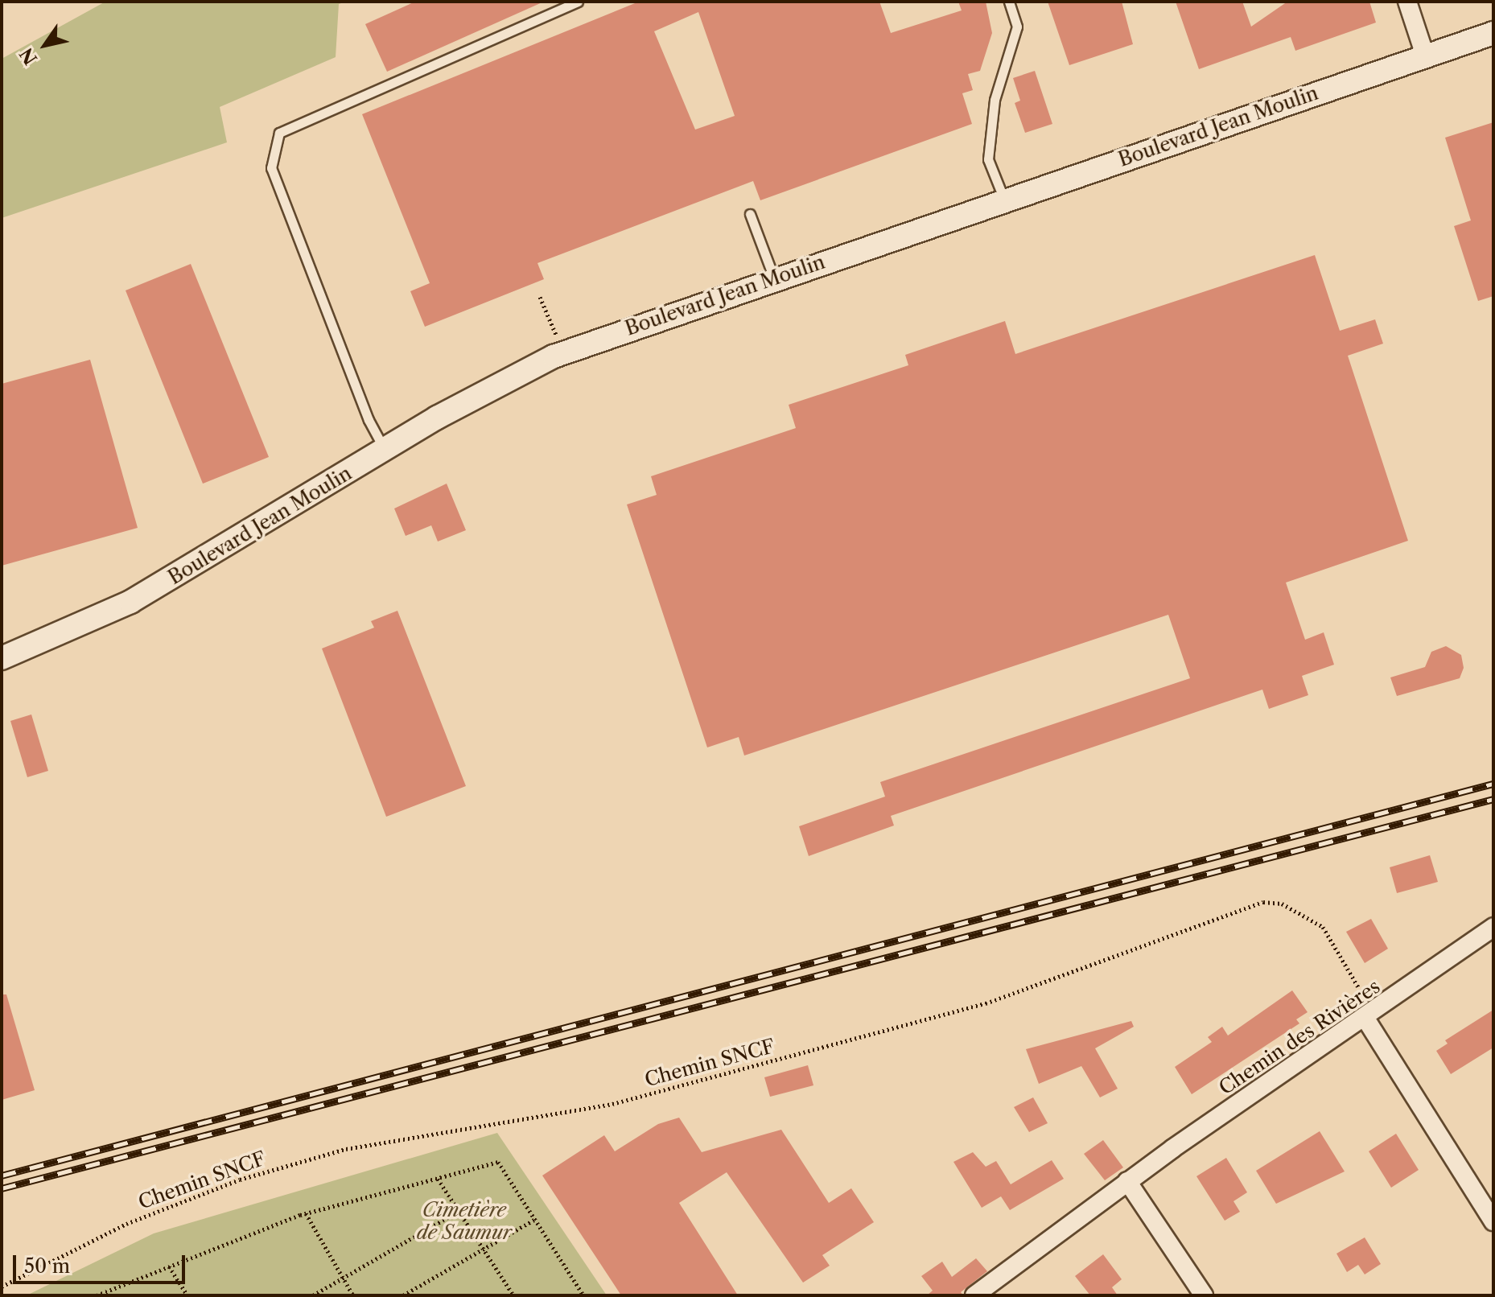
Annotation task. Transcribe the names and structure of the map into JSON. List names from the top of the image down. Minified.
{"streets":{"street":["Boulevard Jean Moulin","Chemin des Rivières"],"path":["Chemin SNCF"]},"crossings":[["Chemin des Rivières","Chemin SNCF"]],"parks":["Cimetière de Saumur"],"scale_bar":"50 m","north":"bottom left"}
